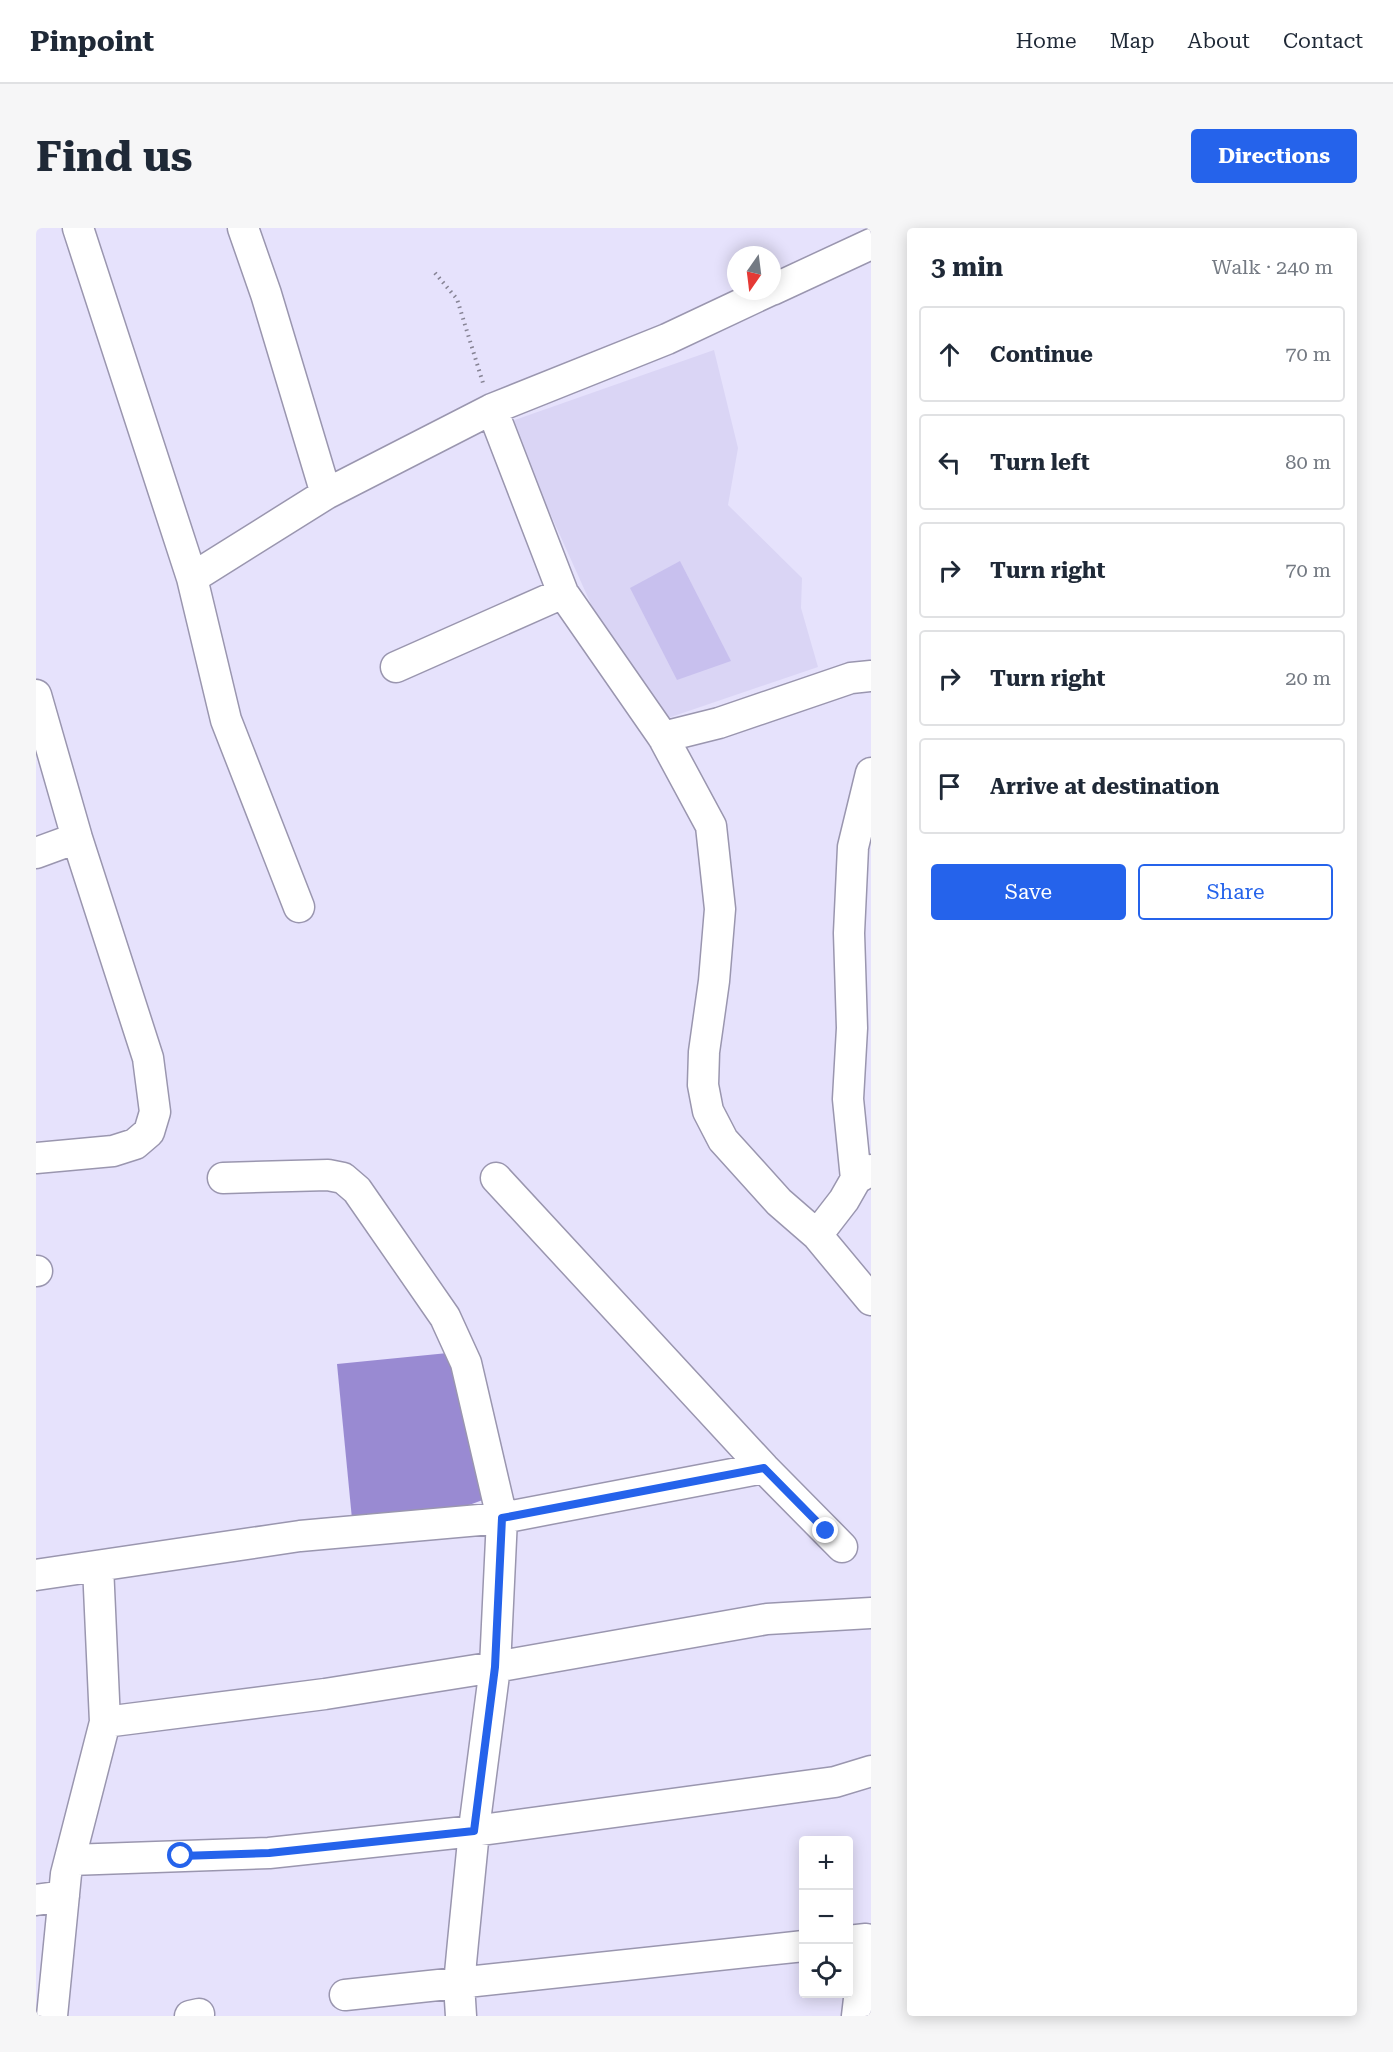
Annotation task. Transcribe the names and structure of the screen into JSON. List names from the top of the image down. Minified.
{"north":"bottom","page":{"header":"Pinpoint","nav":["Home","Map","About","Contact"],"buttons":["Directions",["Save","Share"]],"title":"Find us","heading":["3 min","Walk · 240 m"],"list":[["Continue","70 m"],["Turn left","80 m"],["Turn right","70 m"],["Turn right","20 m"],"Arrive at destination"],"map_buttons":["+","−"]}}
